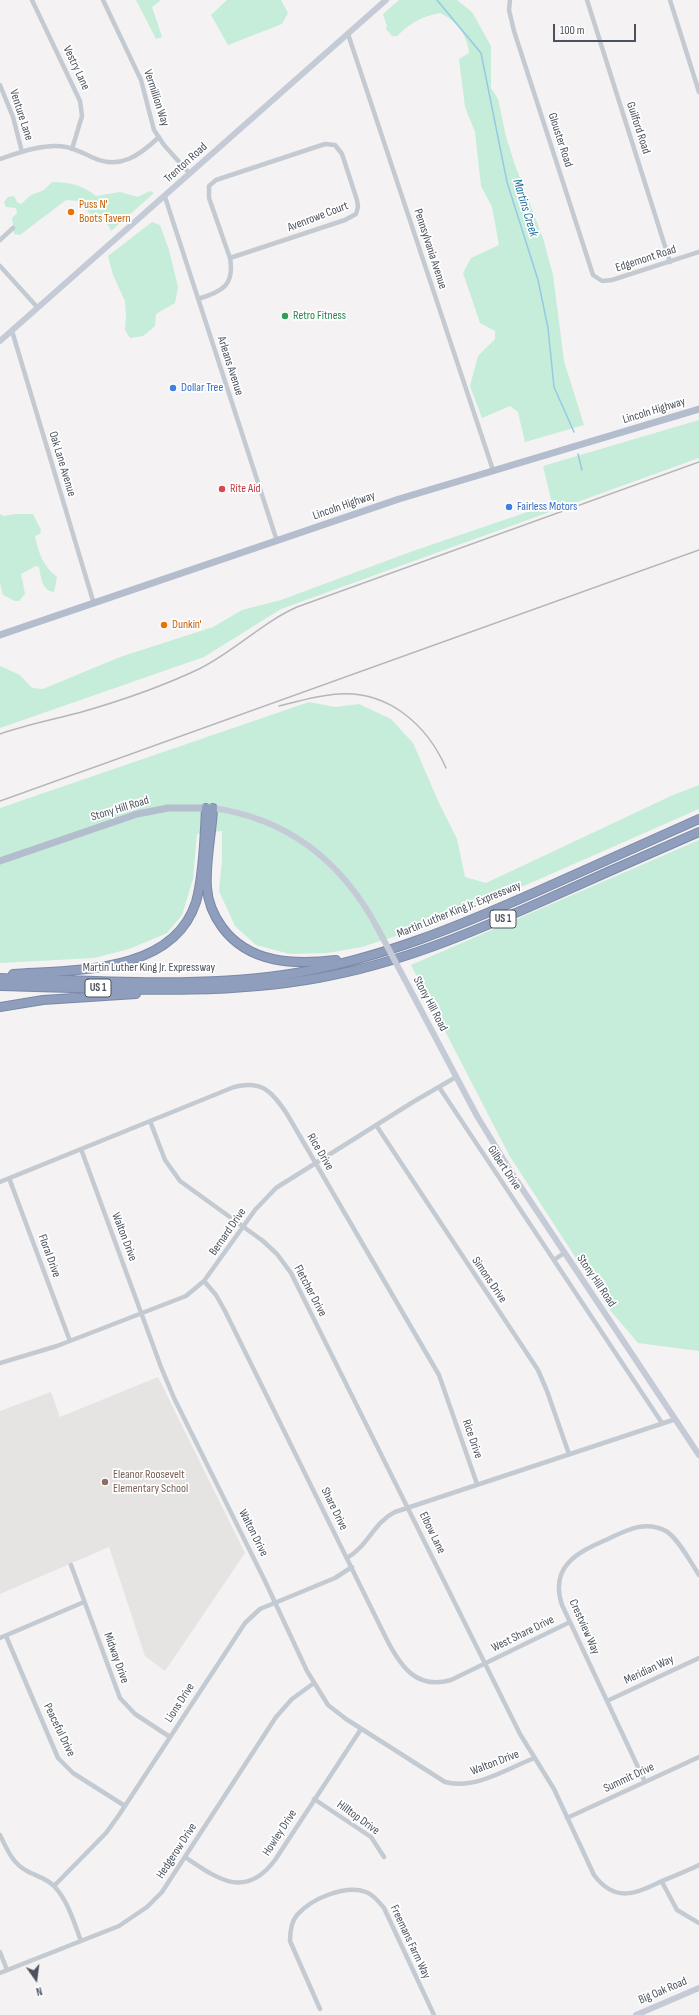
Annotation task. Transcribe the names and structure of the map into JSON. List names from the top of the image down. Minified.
{"streets":{"highway":["Martin Luther King Jr. Expressway","US 1"],"main road":["Lincoln Highway","Stony Hill Road"],"street":["Vestry Lane","Vermillion Way","Venture Lane","Guilford Road","Glouster Road","Trenton Road","Avenrowe Court","Pennsylvania Avenue","Edgemont Road","Arleans Avenue","Oak Lane Avenue","Rice Drive","Gilbert Drive","Bernard Drive","Walton Drive","Floral Drive","Simons Drive","Fletcher Drive","Share Drive","Elbow Lane","Crestview Way","West Share Drive","Midway Drive","Meridian Way","Lions Drive","Peaceful Drive","Summit Drive","Hilltop Drive","Howley Drive","Hedgerow Drive","Freemans Farm Way","Big Oak Road"]},"crossings":[["Vermillion Way","Trenton Road"],["Guilford Road","Edgemont Road"],["Glouster Road","Edgemont Road"],["Trenton Road","Pennsylvania Avenue"],["Trenton Road","Arleans Avenue"],["Trenton Road","Oak Lane Avenue"],["Pennsylvania Avenue","Lincoln Highway"],["Arleans Avenue","Lincoln Highway"],["Lincoln Highway","Oak Lane Avenue"],["Stony Hill Road","Bernard Drive"],["Stony Hill Road","Elbow Lane"],["Rice Drive","Bernard Drive"],["Rice Drive","Walton Drive"],["Rice Drive","Floral Drive"],["Rice Drive","Fletcher Drive"],["Rice Drive","Elbow Lane"],["Gilbert Drive","Bernard Drive"],["Gilbert Drive","Elbow Lane"],["Bernard Drive","Walton Drive"],["Bernard Drive","Floral Drive"],["Bernard Drive","Simons Drive"],["Bernard Drive","Fletcher Drive"],["Bernard Drive","Share Drive"],["Walton Drive","Elbow Lane"],["Walton Drive","Lions Drive"],["Walton Drive","Howley Drive"],["Walton Drive","Hedgerow Drive"],["Simons Drive","Elbow Lane"],["Fletcher Drive","Elbow Lane"],["Share Drive","Elbow Lane"],["Share Drive","West Share Drive"],["Share Drive","Lions Drive"],["Elbow Lane","West Share Drive"],["Elbow Lane","Summit Drive"],["Crestview Way","West Share Drive"],["Crestview Way","Meridian Way"],["Crestview Way","Summit Drive"],["Midway Drive","Lions Drive"],["Lions Drive","Peaceful Drive"],["Hilltop Drive","Howley Drive"],["Howley Drive","Hedgerow Drive"]],"water":["Martins Creek"],"places":["Puss N' Boots Tavern","Retro Fitness","Dollar Tree","Rite Aid","Fairless Motors","Dunkin'","Eleanor Roosevelt Elementary School"],"scale_bar":"100 m","north":"bottom"}
